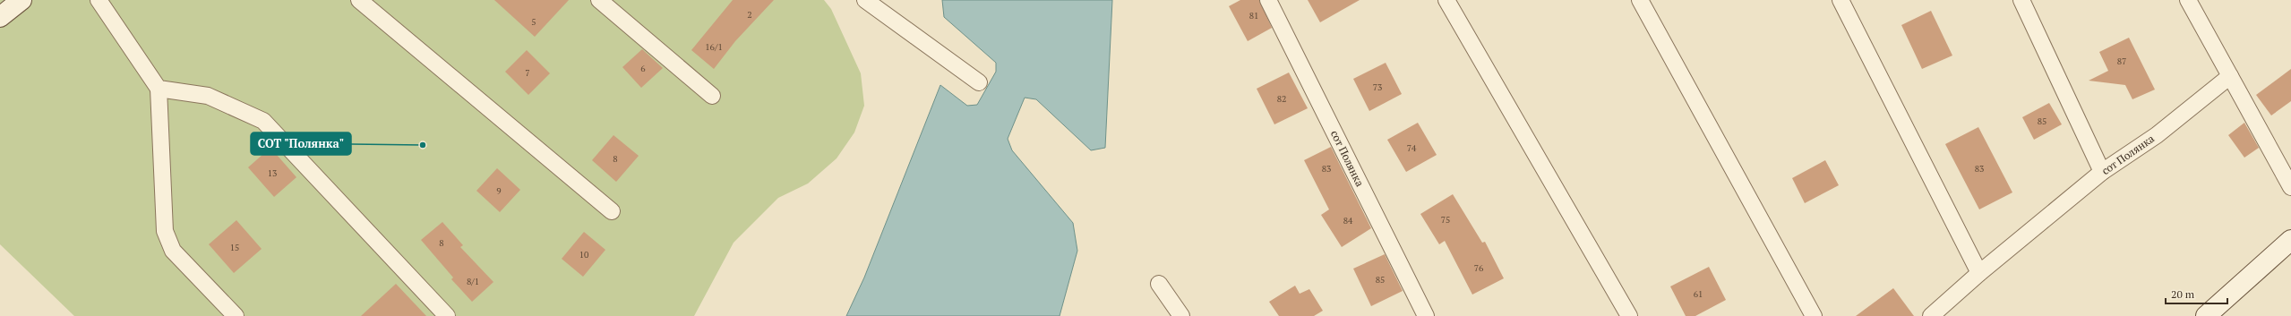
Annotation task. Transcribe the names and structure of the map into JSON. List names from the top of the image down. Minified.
{"streets":{"street":["сот Полянка"]},"places":["СОТ \"Полянка\""],"house_numbers":["2","81","5","16/1","87","6","7","73","82","85","74","8","83","83","13","9","75","84","8","15","10","76","85","8/1","61"],"scale_bar":"20 m"}
